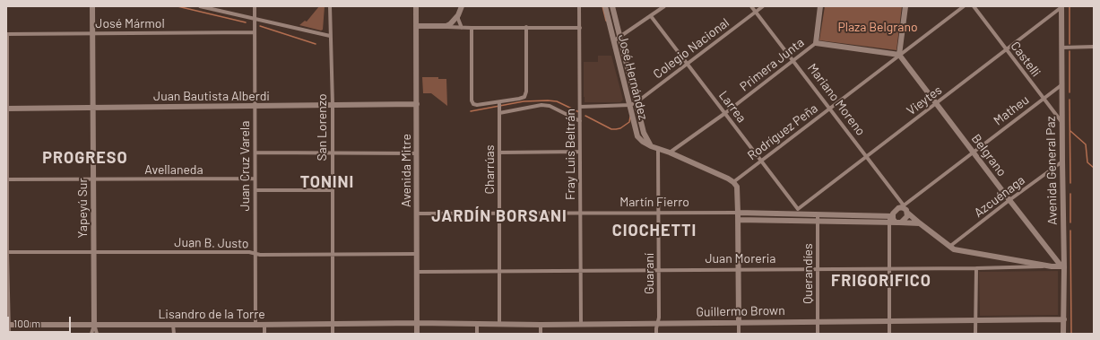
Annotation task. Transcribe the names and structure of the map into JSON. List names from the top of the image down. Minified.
{"streets":{"street":["José Mármol","Colegio Nacional","Castelli","Primera Junta","José Hernández","Juan Bautista Alberdi","Mariano Moreno","Vieytes","Larrea","Matheu","San Lorenzo","Rodríguez Peña","Fray Luis Beltrán","Belgrano","Juan Cruz Varela","Avellaneda","Charrúas","Avenida Mitre","Avenida General Paz","Azcuénaga","Martín Fierro","Yapeyú Sur","Juan B. Justo","Juan Moreria","Guaraní","Querandíes","Guillermo Brown","Lisandro de la Torre"]},"crossings":[["José Mármol","Juan Cruz Varela"],["José Mármol","Yapeyú Sur"],["Colegio Nacional","José Hernández"],["Colegio Nacional","Mariano Moreno"],["Colegio Nacional","Larrea"],["Castelli","Vieytes"],["Castelli","Matheu"],["Castelli","Avenida General Paz"],["Primera Junta","José Hernández"],["Primera Junta","Mariano Moreno"],["Primera Junta","Larrea"],["José Hernández","Rodríguez Peña"],["José Hernández","Guaraní"],["Juan Bautista Alberdi","San Lorenzo"],["Juan Bautista Alberdi","Juan Cruz Varela"],["Juan Bautista Alberdi","Avenida Mitre"],["Juan Bautista Alberdi","Yapeyú Sur"],["Mariano Moreno","Vieytes"],["Mariano Moreno","Matheu"],["Mariano Moreno","Rodríguez Peña"],["Mariano Moreno","Azcuénaga"],["Mariano Moreno","Martín Fierro"],["Mariano Moreno","Juan Moreria"],["Vieytes","Larrea"],["Vieytes","Belgrano"],["Vieytes","Avenida General Paz"],["Vieytes","Martín Fierro"],["Larrea","Rodríguez Peña"],["Larrea","Martín Fierro"],["Matheu","Belgrano"],["Matheu","Avenida General Paz"],["Matheu","Martín Fierro"],["San Lorenzo","Juan B. Justo"],["San Lorenzo","Lisandro de la Torre"],["Rodríguez Peña","Belgrano"],["Fray Luis Beltrán","Martín Fierro"],["Fray Luis Beltrán","Juan Moreria"],["Fray Luis Beltrán","Guillermo Brown"],["Belgrano","Avenida General Paz"],["Belgrano","Azcuénaga"],["Belgrano","Juan Moreria"],["Juan Cruz Varela","Avellaneda"],["Juan Cruz Varela","Juan B. Justo"],["Juan Cruz Varela","Lisandro de la Torre"],["Avellaneda","Yapeyú Sur"],["Charrúas","Martín Fierro"],["Charrúas","Juan Moreria"],["Charrúas","Guillermo Brown"],["Avenida Mitre","Martín Fierro"],["Avenida Mitre","Juan B. Justo"],["Avenida Mitre","Juan Moreria"],["Avenida Mitre","Guillermo Brown"],["Avenida Mitre","Lisandro de la Torre"],["Avenida General Paz","Azcuénaga"],["Avenida General Paz","Juan Moreria"],["Avenida General Paz","Guillermo Brown"],["Martín Fierro","Guaraní"],["Martín Fierro","Querandíes"],["Yapeyú Sur","Juan B. Justo"],["Yapeyú Sur","Lisandro de la Torre"],["Juan Moreria","Guaraní"],["Juan Moreria","Querandíes"],["Guaraní","Guillermo Brown"],["Querandíes","Guillermo Brown"],["Guillermo Brown","Lisandro de la Torre"]],"districts":["PROGRESO","TONINI","JARDÍN BORSANI","CIOCHETTI","FRIGORIFICO"],"parks":["Plaza Belgrano"],"scale_bar":"100 m"}
